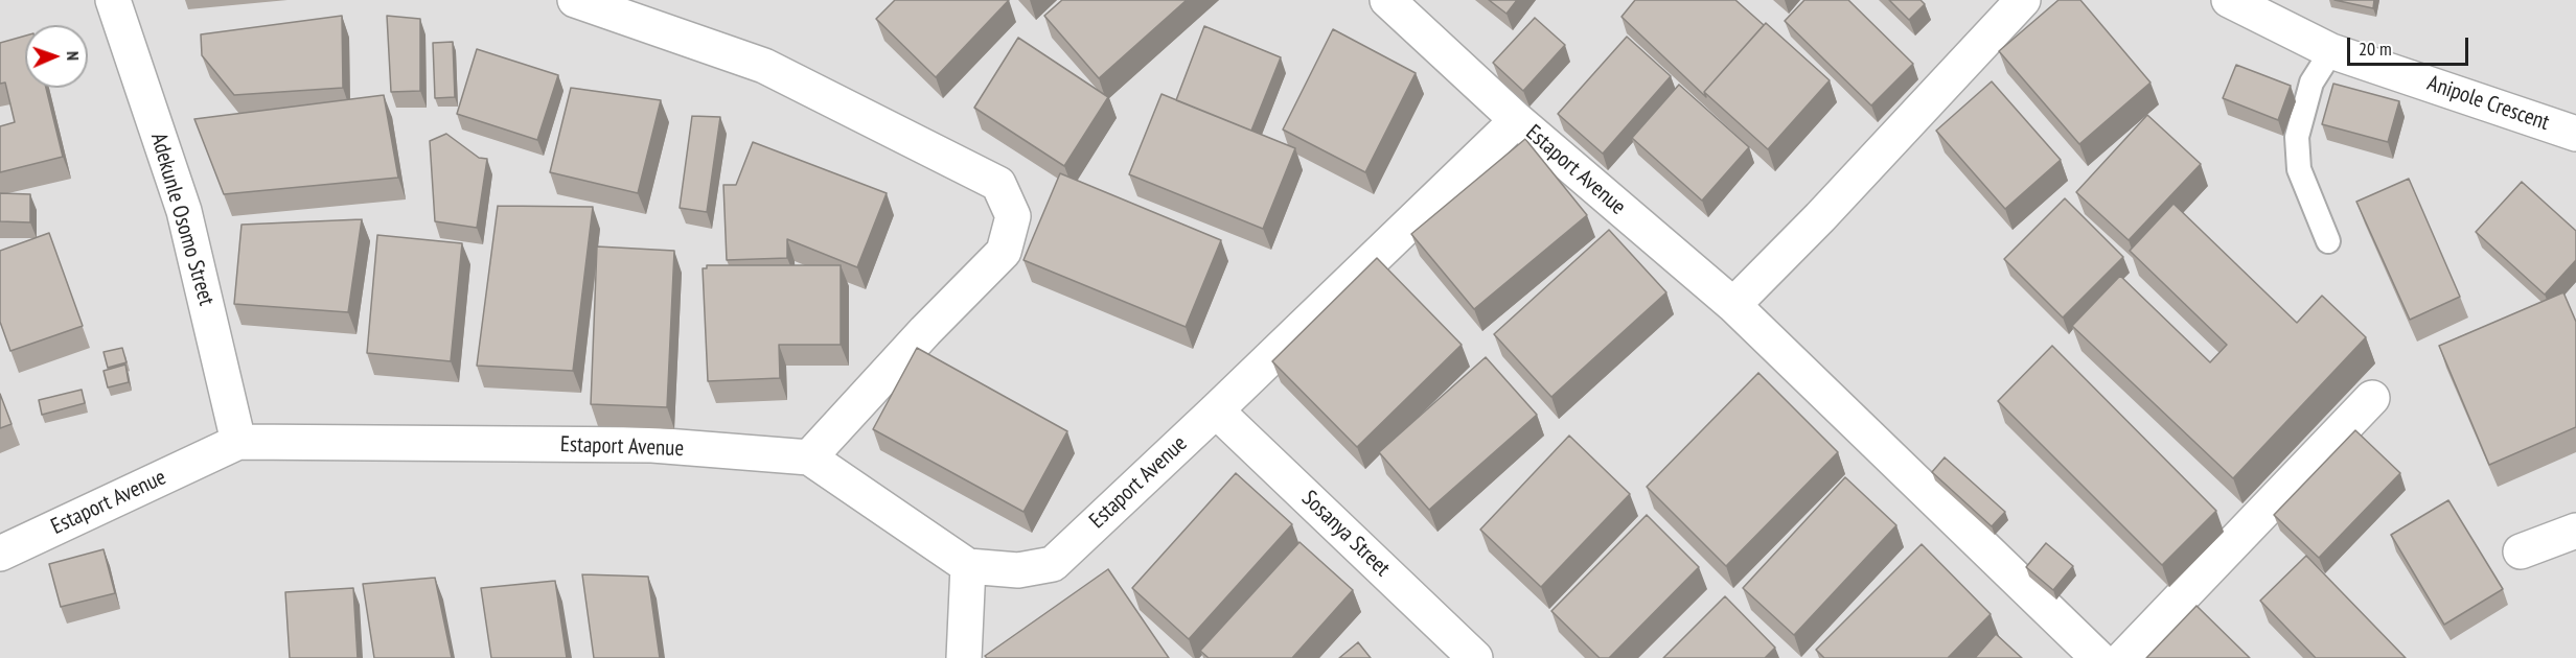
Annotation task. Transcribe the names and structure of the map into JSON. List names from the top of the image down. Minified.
{"streets":{"street":["Anipole Crescent","Estaport Avenue","Adekunle Osomo Street","Sosanya Street"]},"crossings":[["Estaport Avenue","Adekunle Osomo Street"],["Estaport Avenue","Sosanya Street"]],"scale_bar":"20 m","north":"right"}
